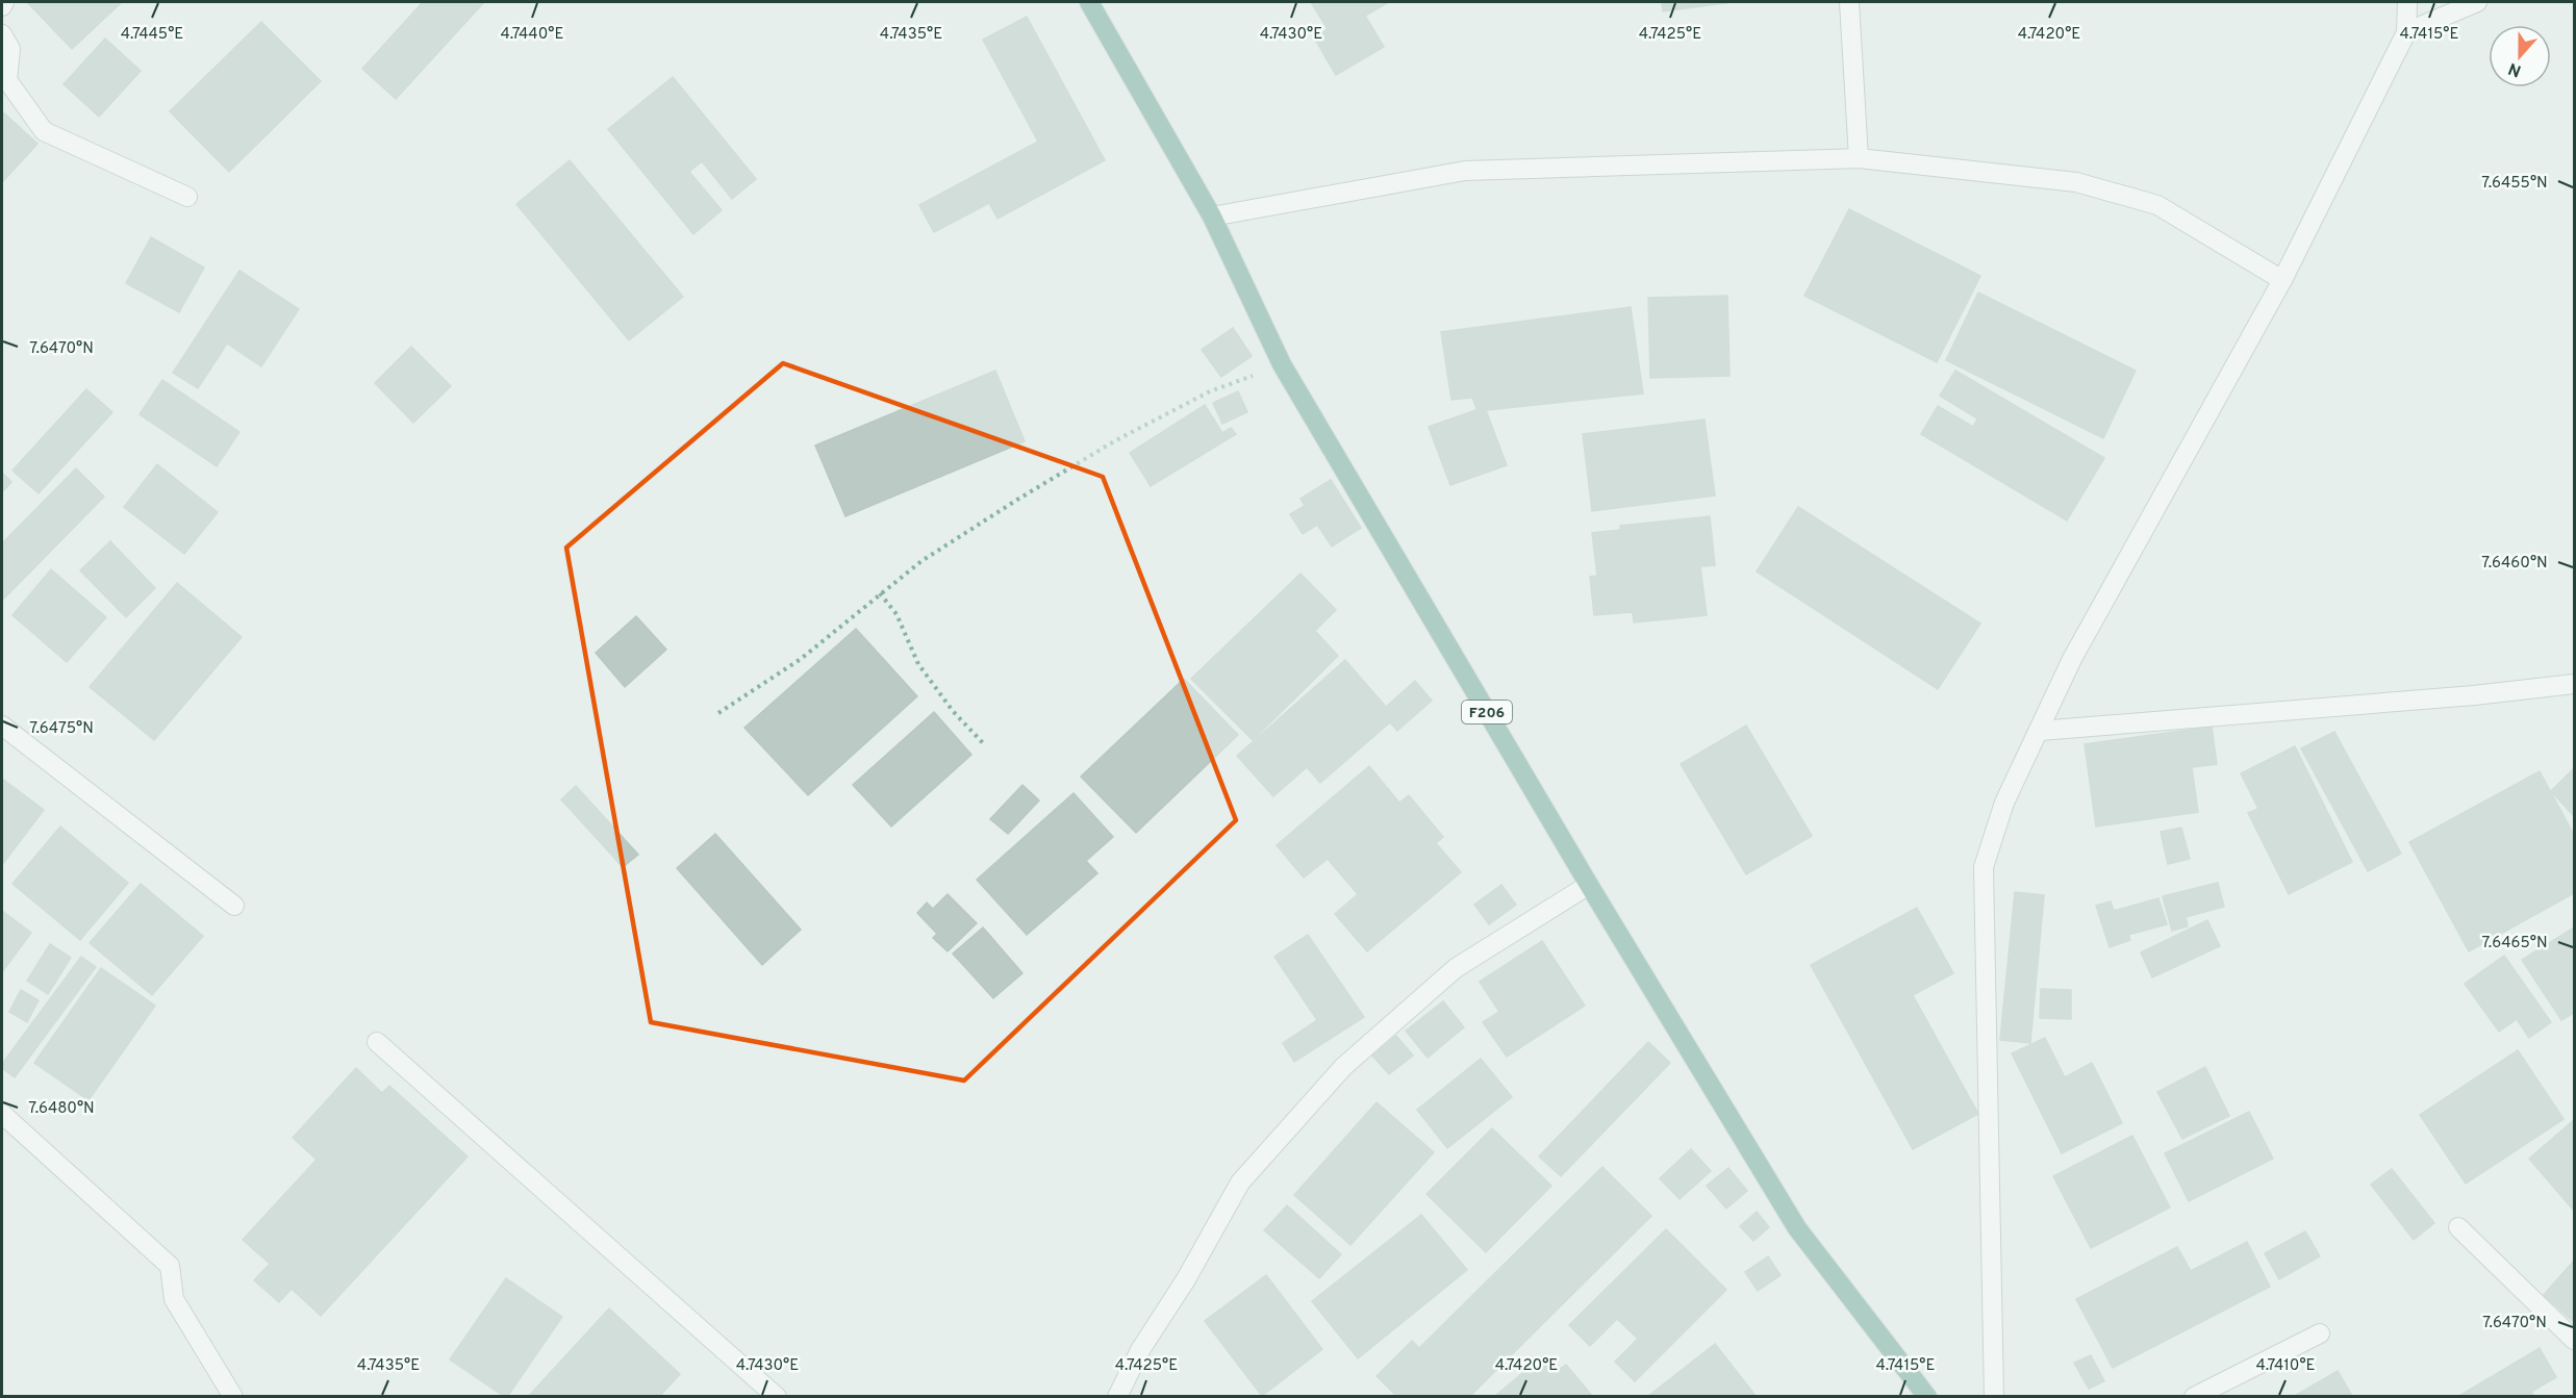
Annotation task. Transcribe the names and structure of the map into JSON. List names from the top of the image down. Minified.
{"streets":{"main road":["F206"]},"north":"bottom","coordinates":["4.7445°E","4.7430°E","4.7425°E","4.7420°E","4.7415°E","4.7440°E","4.7435°E","7.6455°N","7.6470°N","7.6460°N","7.6475°N","7.6465°N","7.6480°N","4.7410°E"]}
